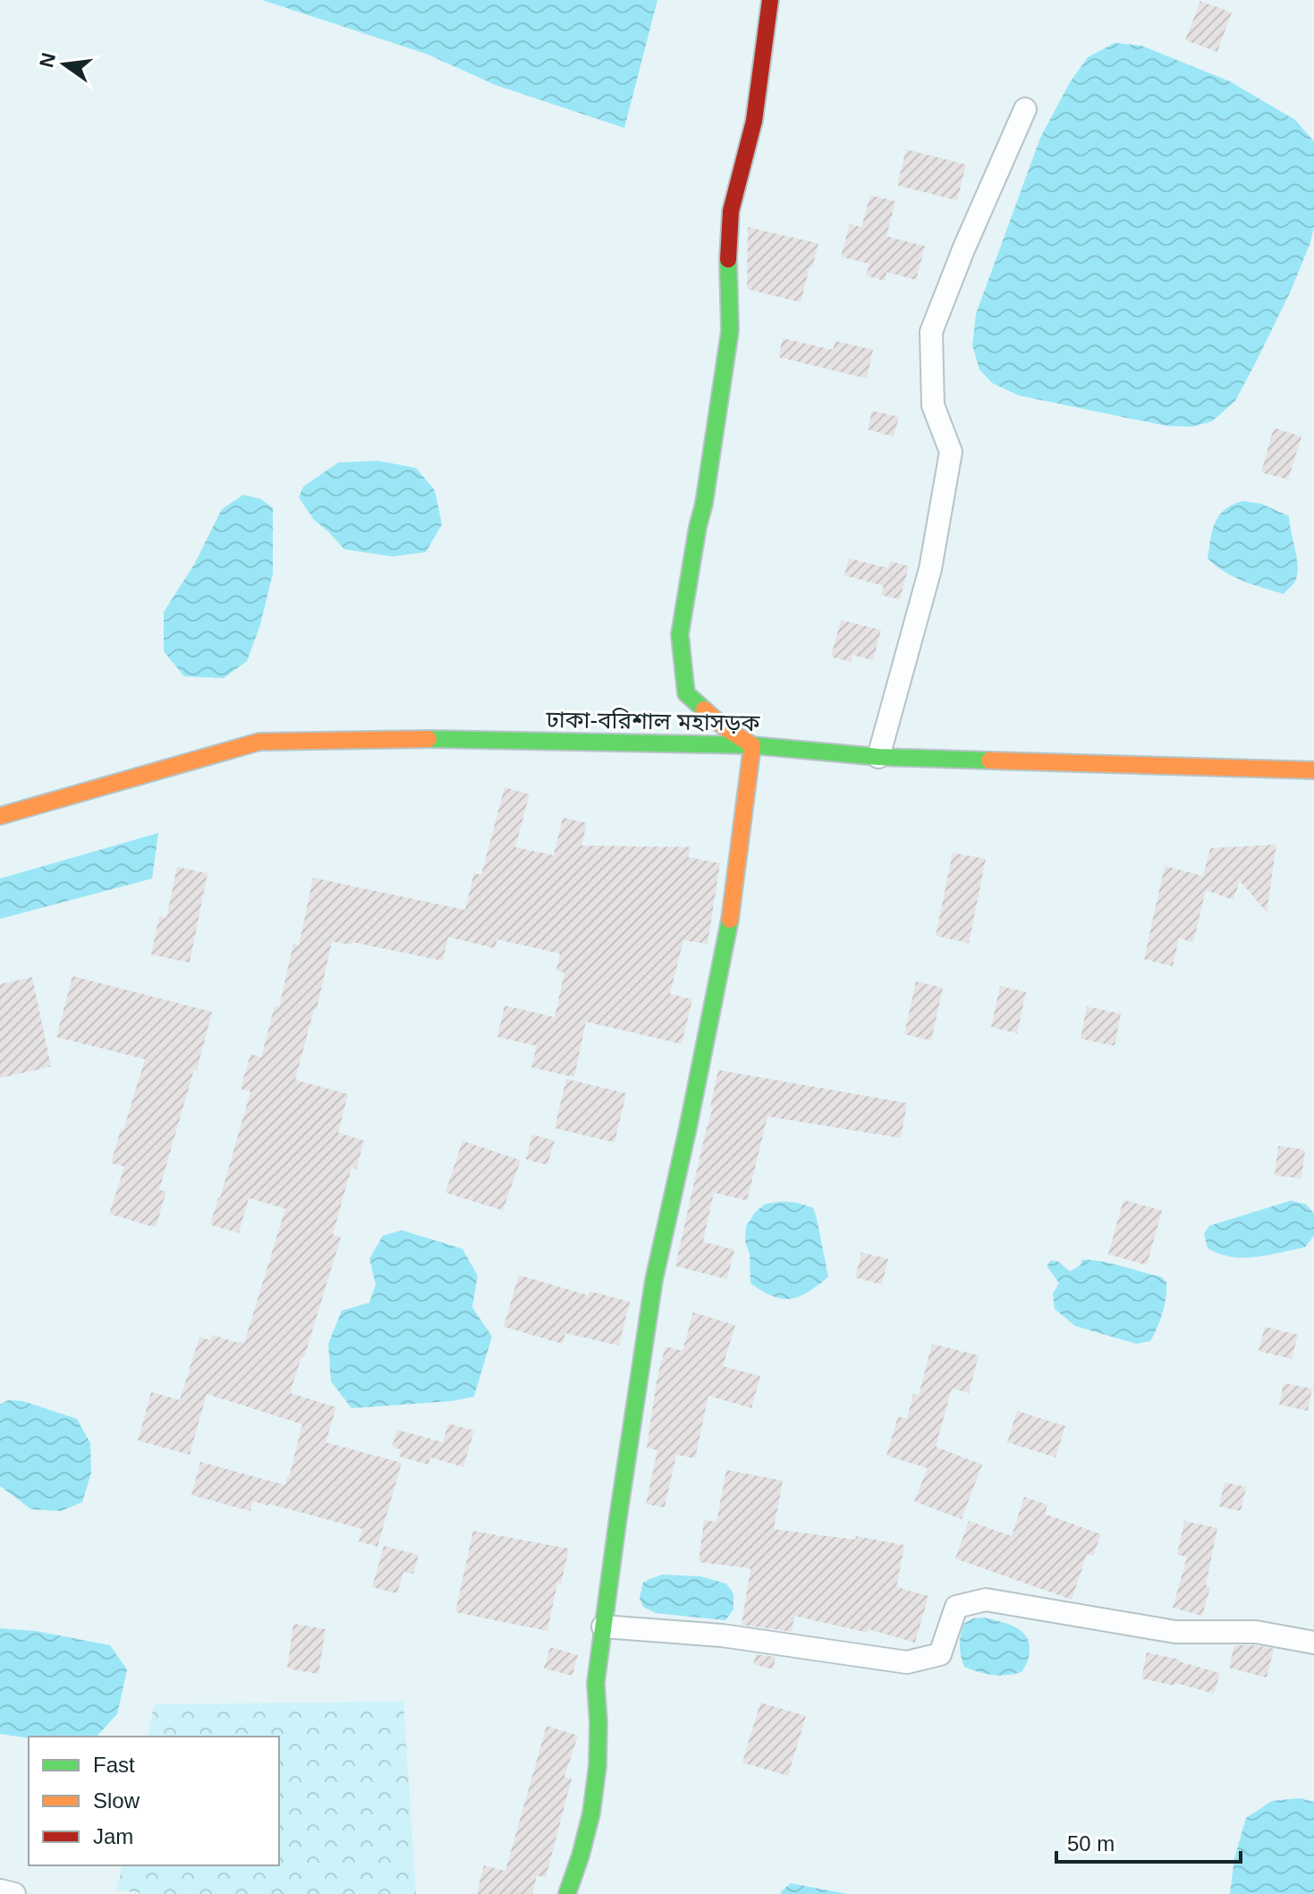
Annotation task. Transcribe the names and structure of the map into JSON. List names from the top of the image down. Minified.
{"streets":{"main road":["ঢাকা-বরিশাল মহাসড়ক"]},"legend":["Fast","Slow","Jam"],"scale_bar":"50 m","north":"left"}
